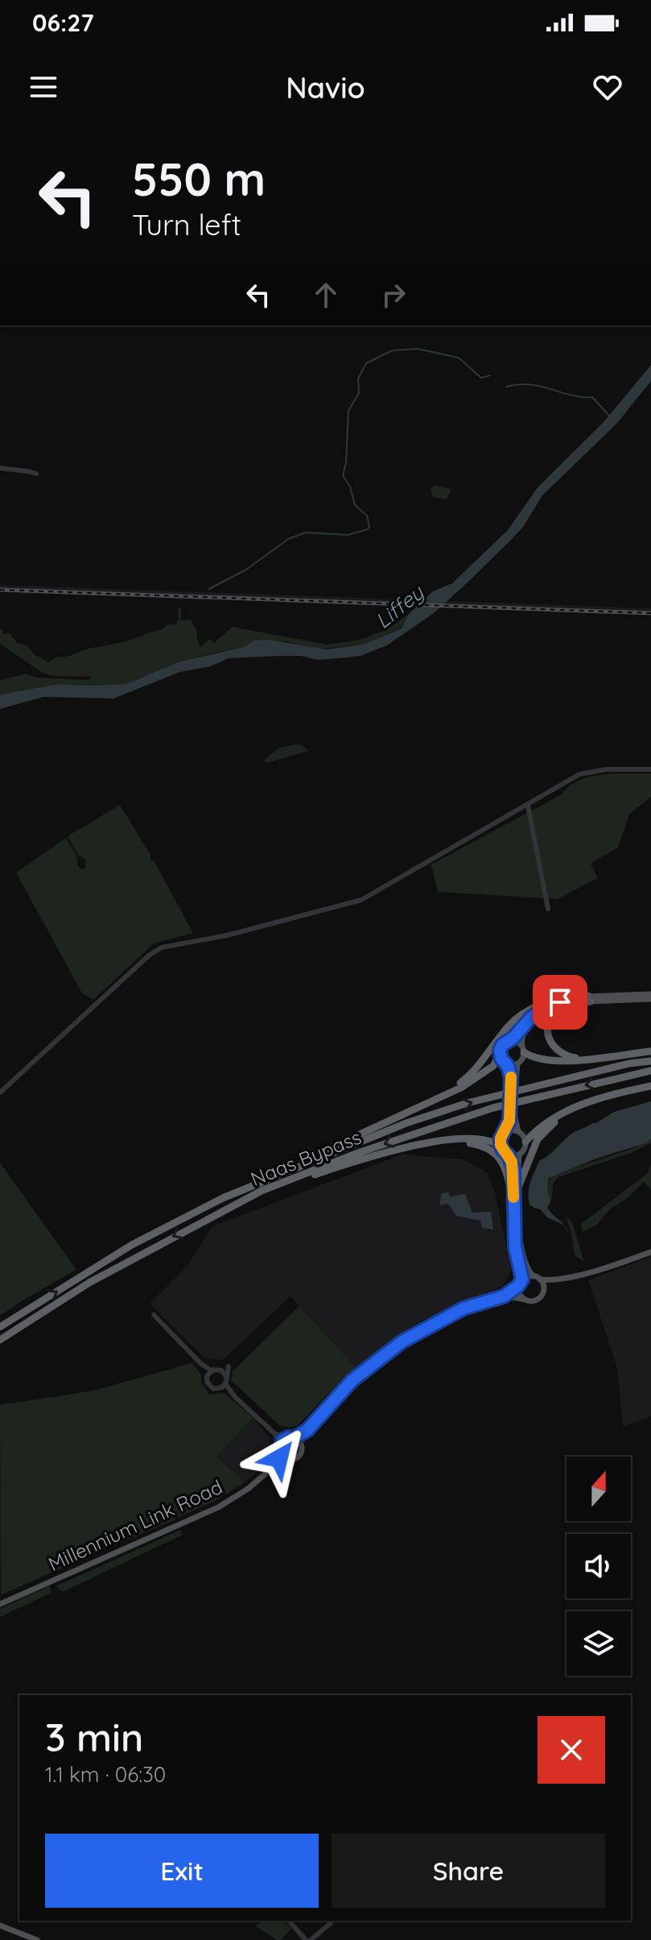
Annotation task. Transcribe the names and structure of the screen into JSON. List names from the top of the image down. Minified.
{"streets":{"highway":["Naas Bypass"],"main road":["Millennium Link Road"]},"water":["Liffey"],"north":"top","page":{"status":"06:27","header":"Navio","turn":["550 m","Turn left"],"heading":["3 min","1.1 km · 06:30"],"buttons":["Exit","Share"]}}
